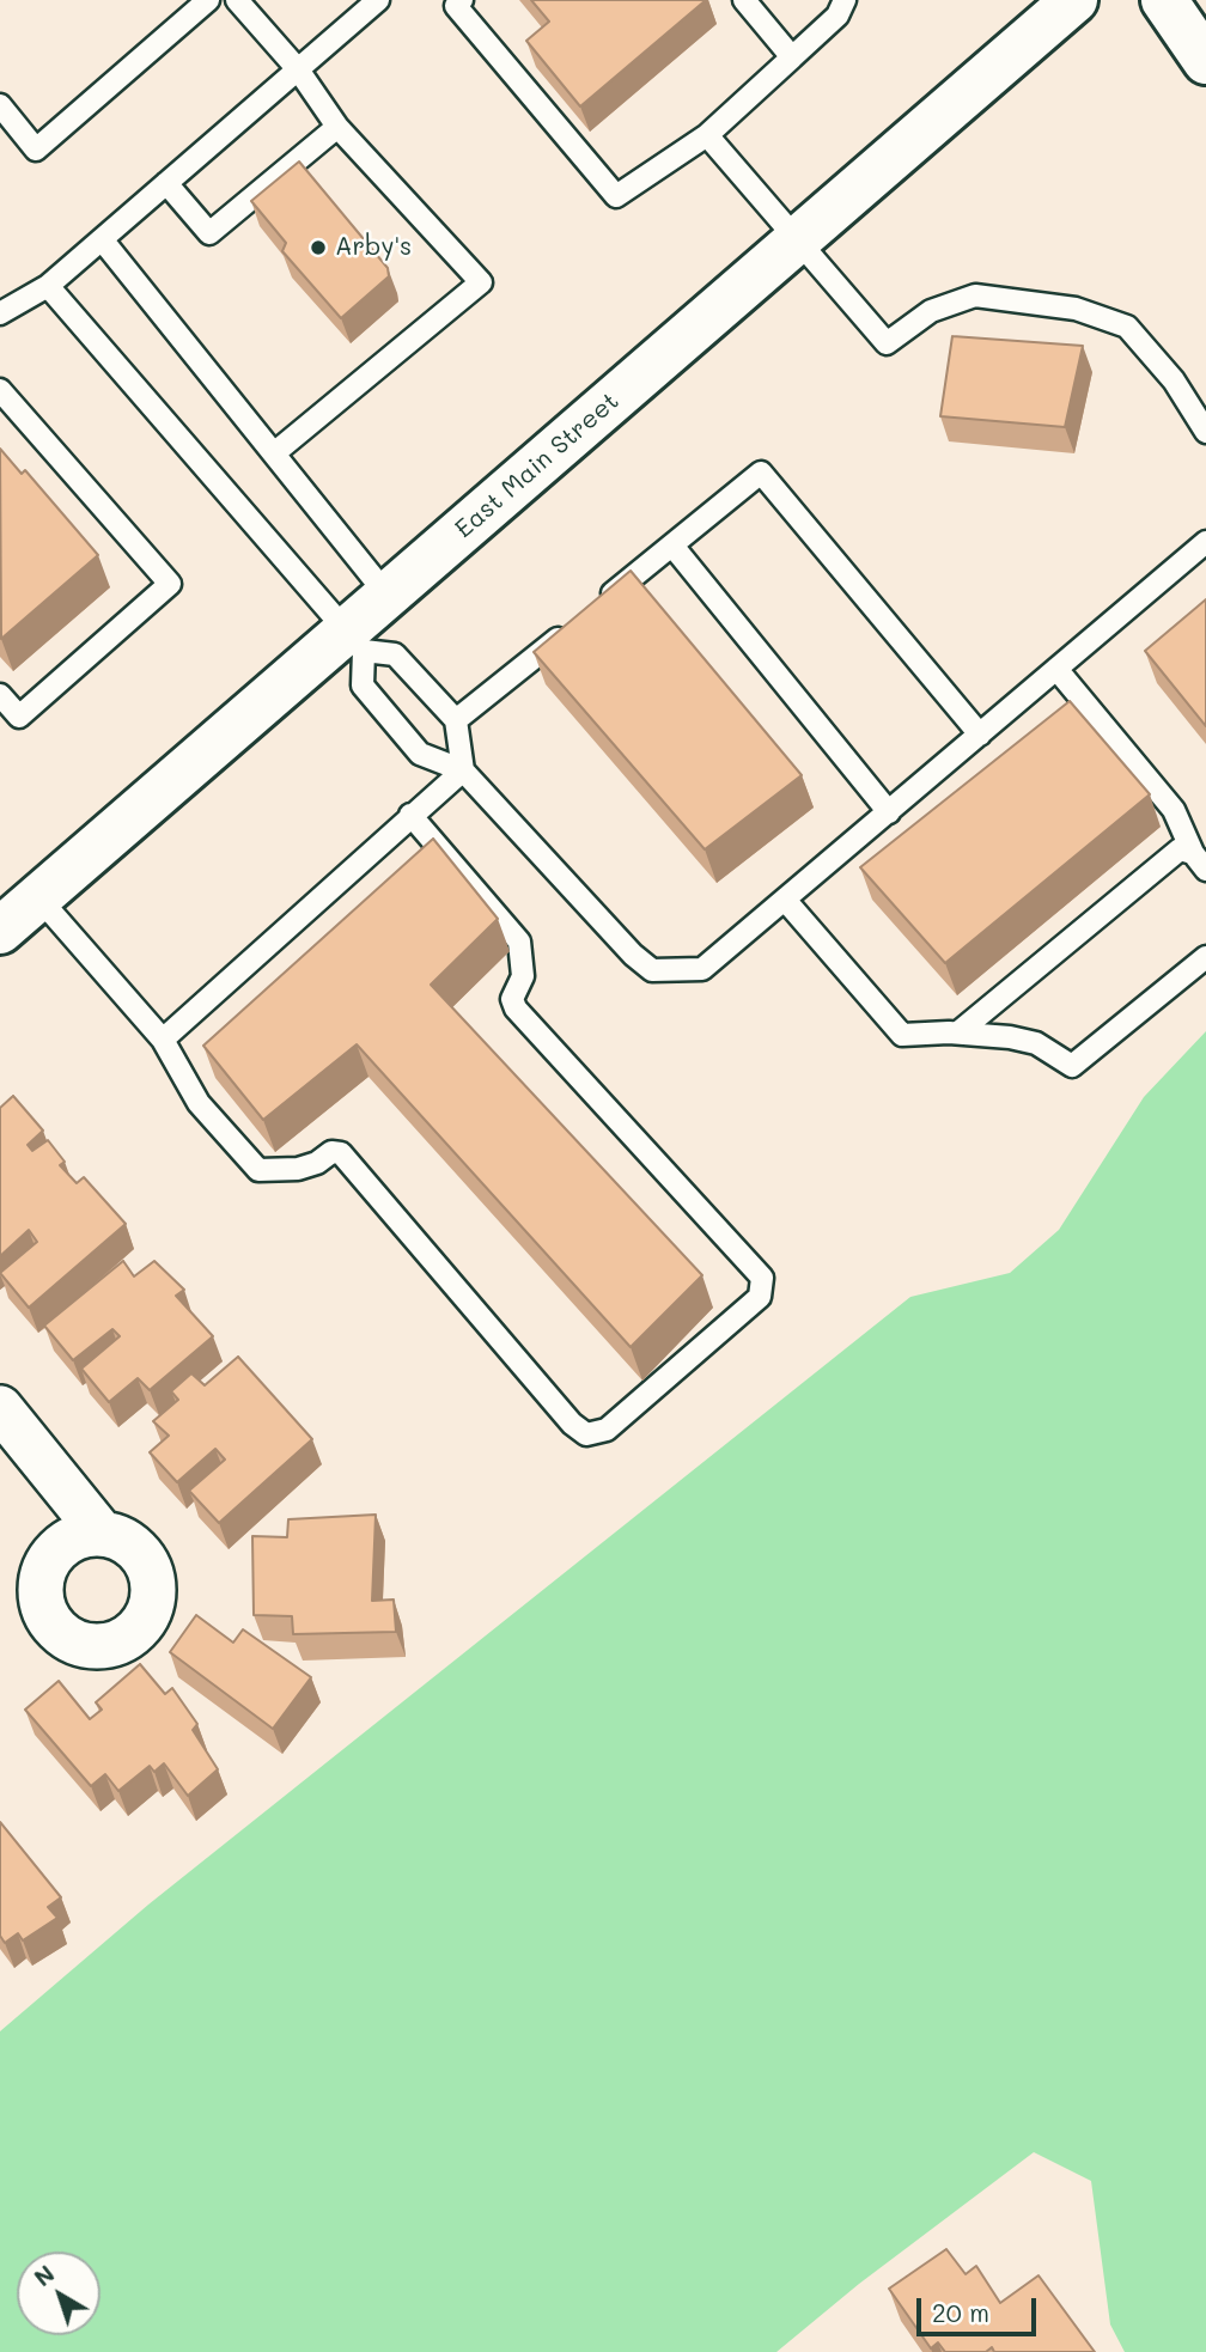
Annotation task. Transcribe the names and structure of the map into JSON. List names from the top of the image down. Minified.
{"streets":{"main road":["East Main Street"]},"places":["Arby's"],"scale_bar":"20 m","north":"top left"}
